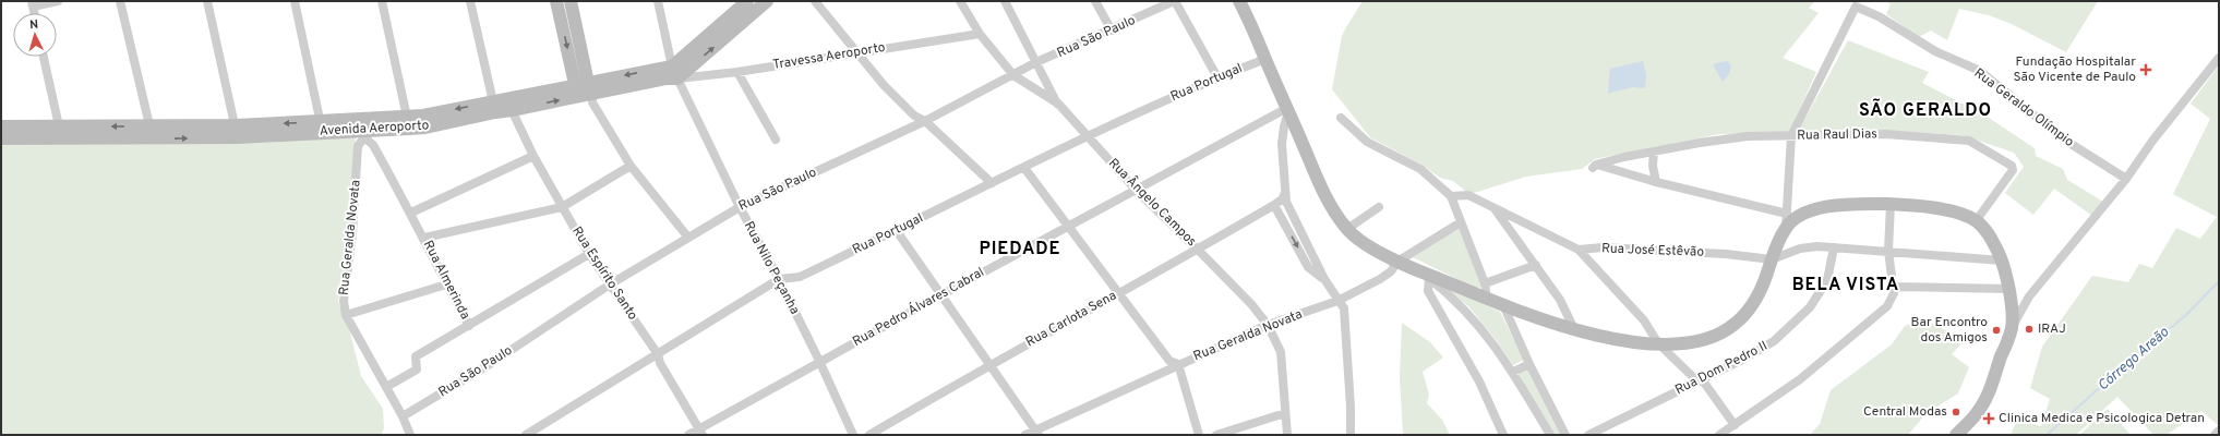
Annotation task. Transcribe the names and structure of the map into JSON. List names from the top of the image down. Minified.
{"streets":{"street":["Rua São Paulo","Travessa Aeroporto","Rua Portugal","Rua Geraldo Olímpio","Avenida Aeroporto","Rua Raul Dias","Rua Ângelo Campos","Rua Geralda Novata","Rua José Estêvão","Rua Nilo Peçanha","Rua Espírito Santo","Rua Almerinda","Rua Pedro Álvares Cabral","Rua Carlota Sena","Rua Dom Pedro II"]},"crossings":[["Rua São Paulo","Rua Ângelo Campos"],["Rua São Paulo","Rua Geralda Novata"],["Rua São Paulo","Rua Nilo Peçanha"],["Rua São Paulo","Rua Espírito Santo"],["Travessa Aeroporto","Avenida Aeroporto"],["Travessa Aeroporto","Rua Ângelo Campos"],["Travessa Aeroporto","Rua Nilo Peçanha"],["Rua Portugal","Rua Ângelo Campos"],["Rua Portugal","Rua Nilo Peçanha"],["Rua Portugal","Rua Espírito Santo"],["Rua Geraldo Olímpio","Rua Raul Dias"],["Avenida Aeroporto","Rua Geralda Novata"],["Avenida Aeroporto","Rua Nilo Peçanha"],["Avenida Aeroporto","Rua Espírito Santo"],["Avenida Aeroporto","Rua Almerinda"],["Rua Ângelo Campos","Rua Geralda Novata"],["Rua Ângelo Campos","Rua Pedro Álvares Cabral"],["Rua Ângelo Campos","Rua Carlota Sena"],["Rua Geralda Novata","Rua Almerinda"],["Rua José Estêvão","Rua Dom Pedro II"],["Rua Nilo Peçanha","Rua Pedro Álvares Cabral"],["Rua Espírito Santo","Rua Almerinda"],["Rua Espírito Santo","Rua Pedro Álvares Cabral"]],"districts":["SÃO GERALDO","PIEDADE","BELA VISTA"],"water":["Córrego Areão"],"places":{"health":["Fundação Hospitalar São Vicente de Paulo","Clinica Medica e Psicologica Detran"],"other":["IRAJ","Bar Encontro dos Amigos","Central Modas"]},"north":"top"}
